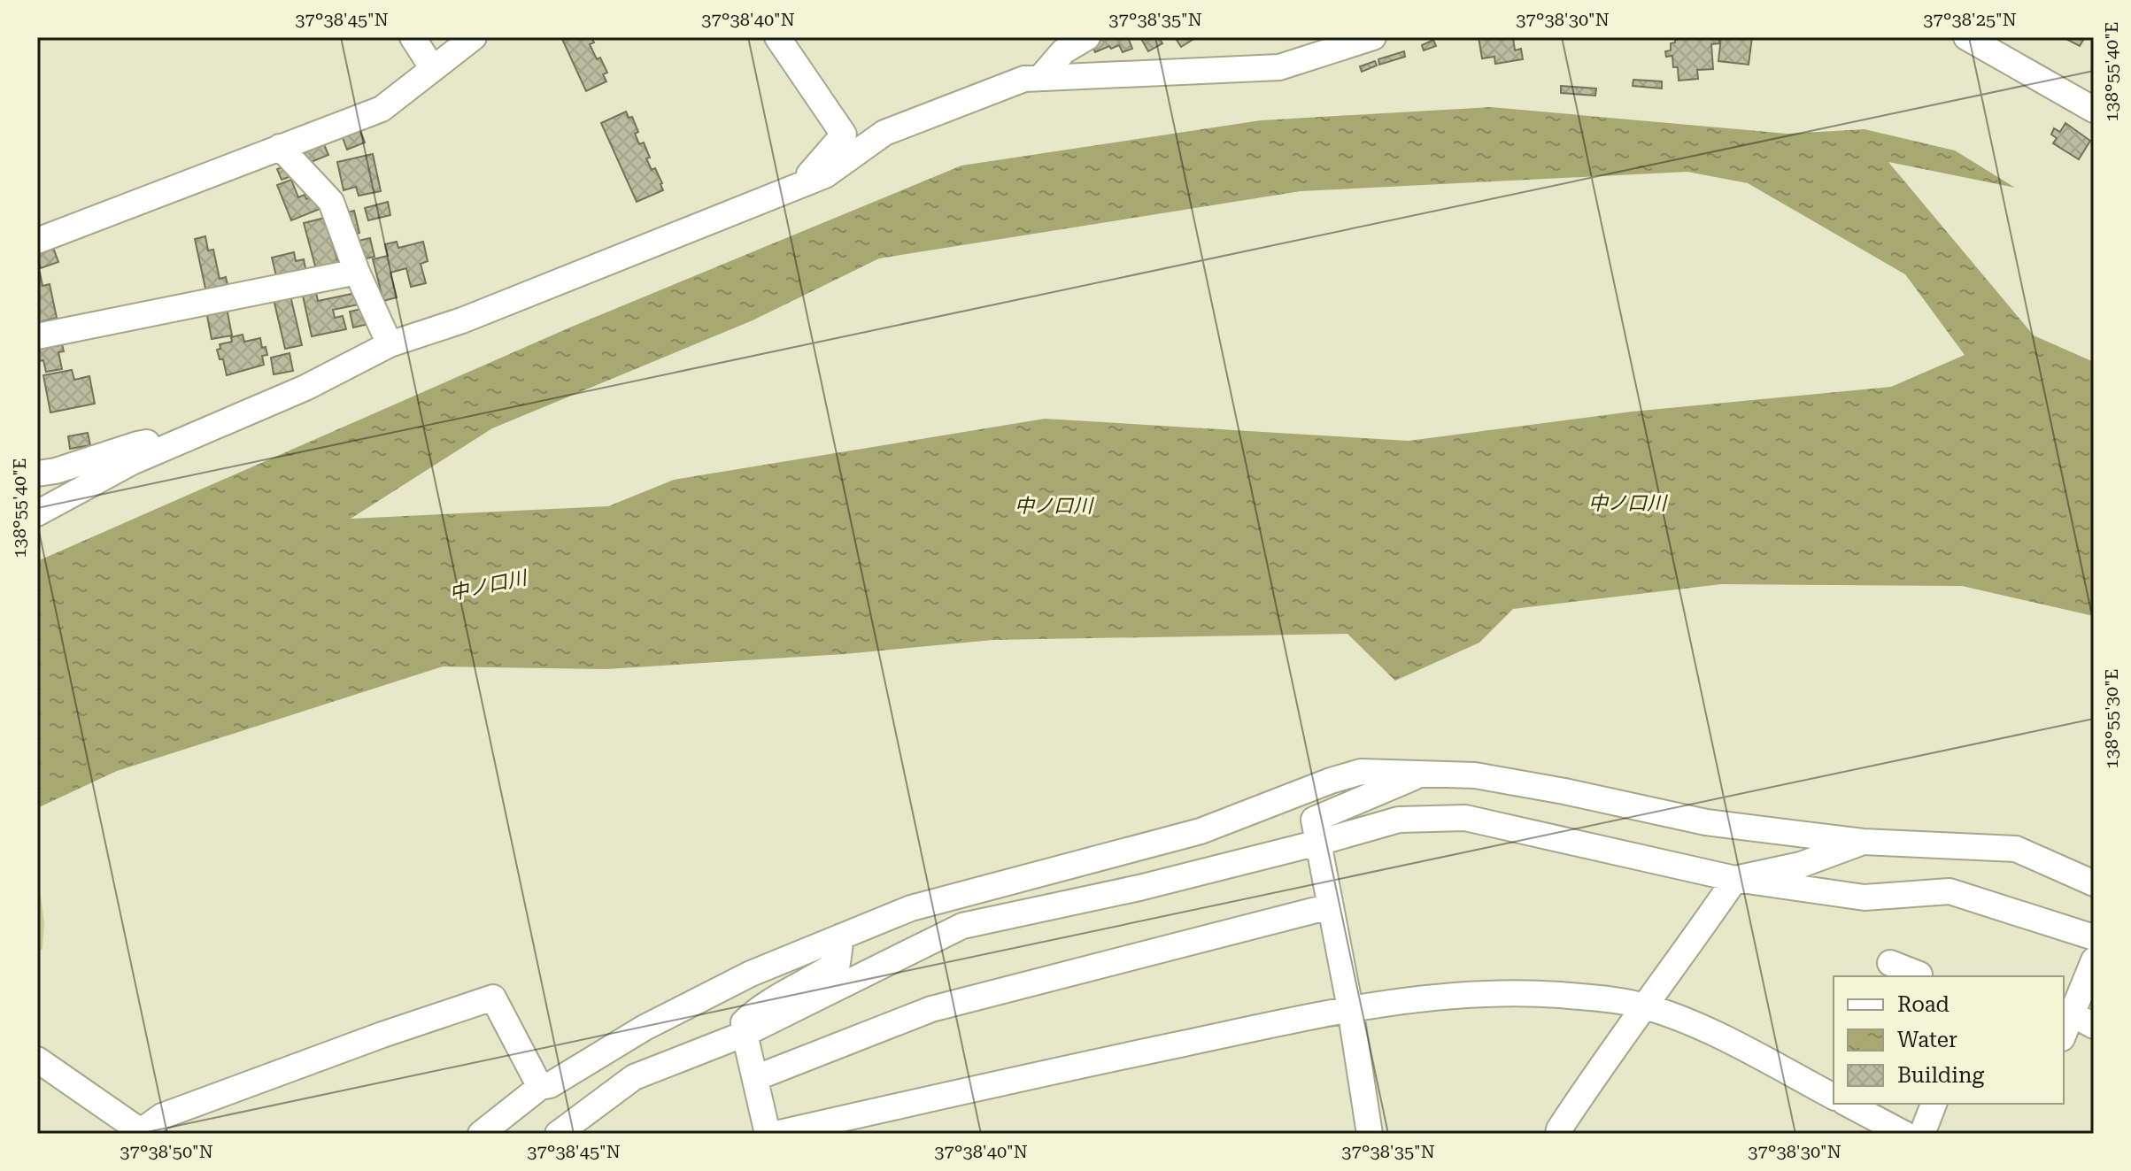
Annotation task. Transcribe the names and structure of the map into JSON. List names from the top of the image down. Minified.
{"water":["中ノ口川"],"legend":["Road","Water","Building"],"coordinates":["37°38'45\"N","37°38'40\"N","37°38'35\"N","37°38'30\"N","37°38'25\"N","138°55'40\"E","138°55'30\"E","37°38'50\"N"]}
